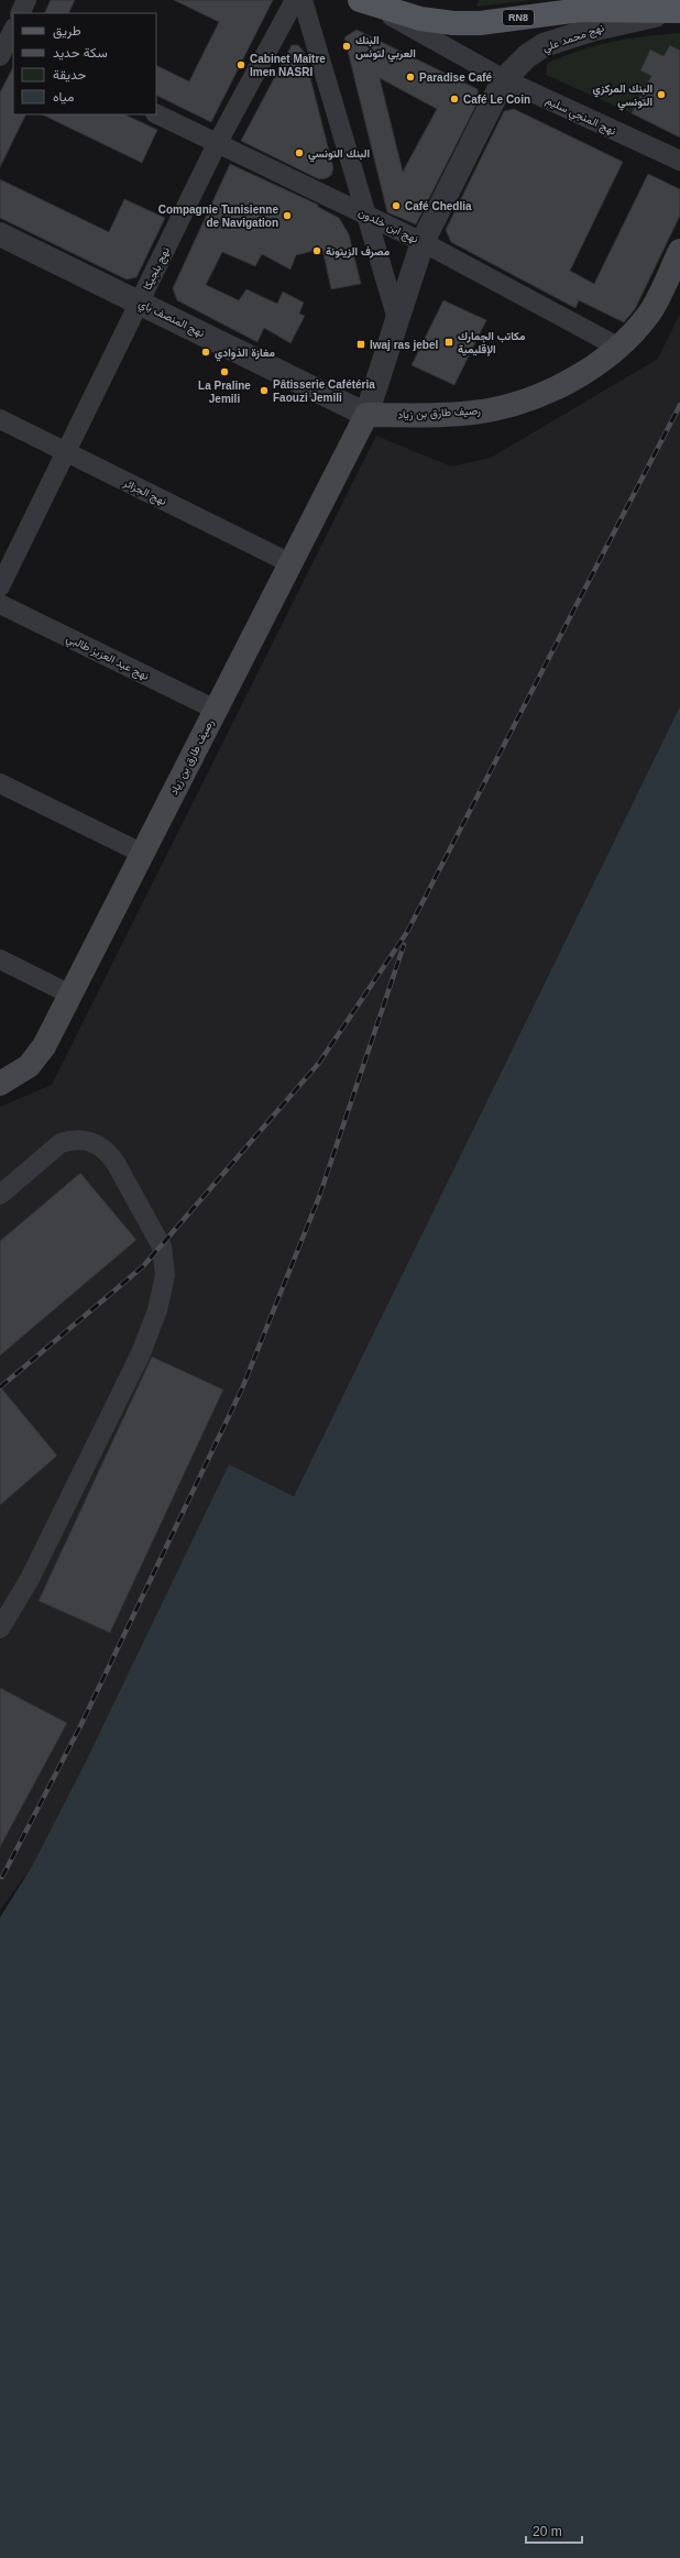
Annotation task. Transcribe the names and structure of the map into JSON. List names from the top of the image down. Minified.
{"streets":{"main road":["RN8","نهج المنجي سليم","رصيف طارق بن زياد"],"street":["نهج محمد علي","نهج ابن خلدون","نهج بلجيكا","نهج المنصف باي","نهج الجزائر","نهج عبد العزيز طالبي"]},"crossings":[["نهج محمد علي","نهج المنجي سليم"],["نهج محمد علي","نهج ابن خلدون"],["نهج محمد علي","رصيف طارق بن زياد"],["نهج ابن خلدون","نهج بلجيكا"],["نهج ابن خلدون","رصيف طارق بن زياد"],["نهج بلجيكا","نهج المنصف باي"],["نهج بلجيكا","نهج الجزائر"],["نهج المنصف باي","رصيف طارق بن زياد"],["رصيف طارق بن زياد","نهج الجزائر"],["رصيف طارق بن زياد","نهج عبد العزيز طالبي"]],"places":{"other":["البنك العربي لتونس","Cabinet Maître Imen NASRI","Paradise Café","البنك المركزي التونسي","Café Le Coin","البنك التونسي","Café Chedlia","Compagnie Tunisienne de Navigation","مصرف الزيتونة","مغازة الذوادي","La Praline Jemili","Pâtisserie Cafétéria Faouzi Jemili"],"transit":["مكاتب الجمارك الإقليمية","lwaj ras jebel"]},"legend":["طريق","سكة حديد","حديقة","مياه"],"scale_bar":"20 m"}
